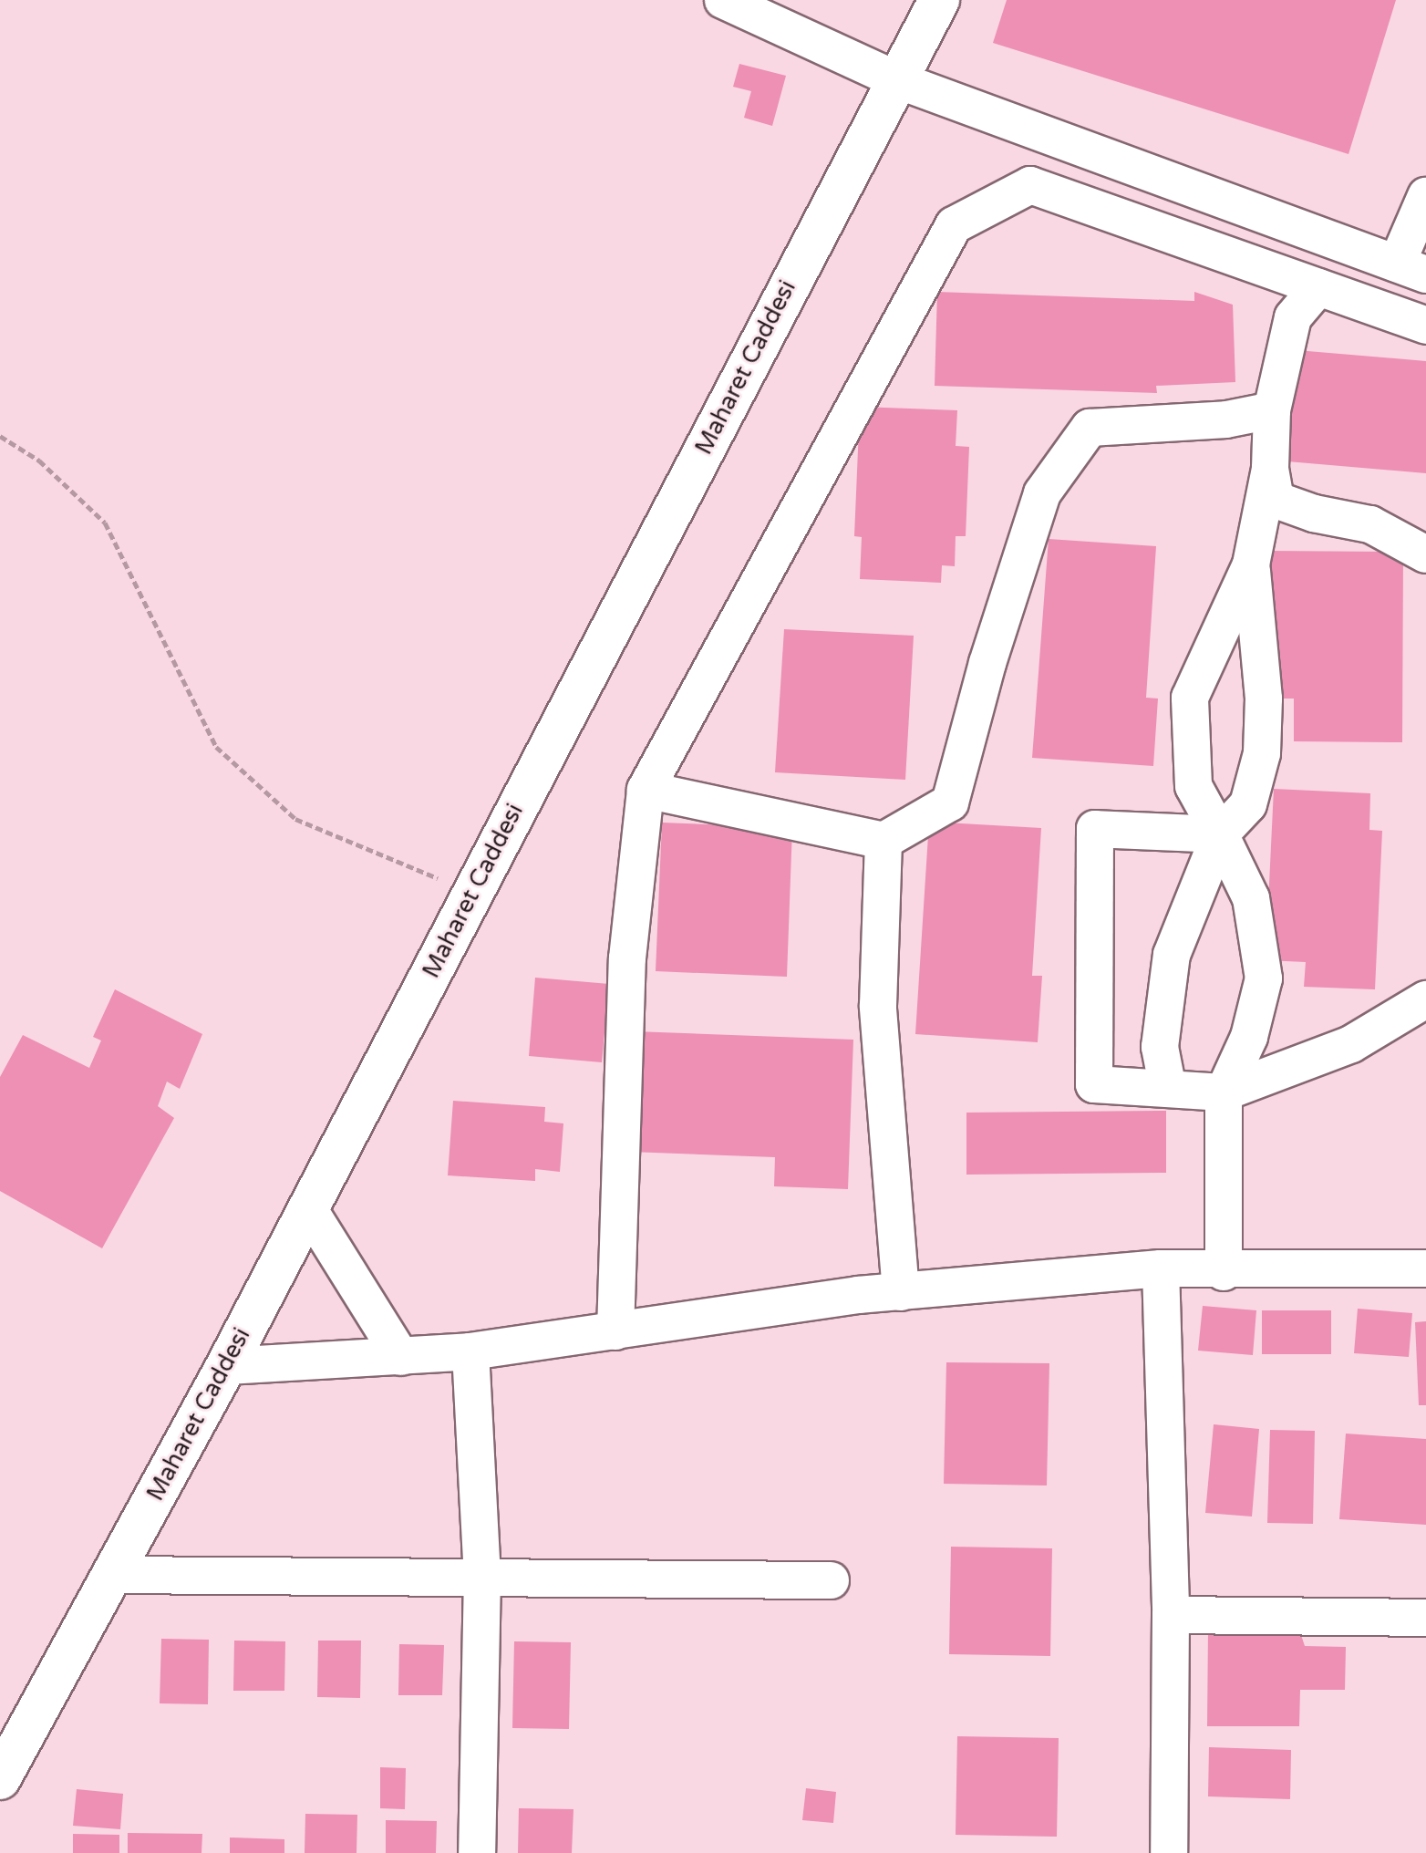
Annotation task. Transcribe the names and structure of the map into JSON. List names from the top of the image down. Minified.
{"streets":{"street":["Maharet Caddesi"]}}
